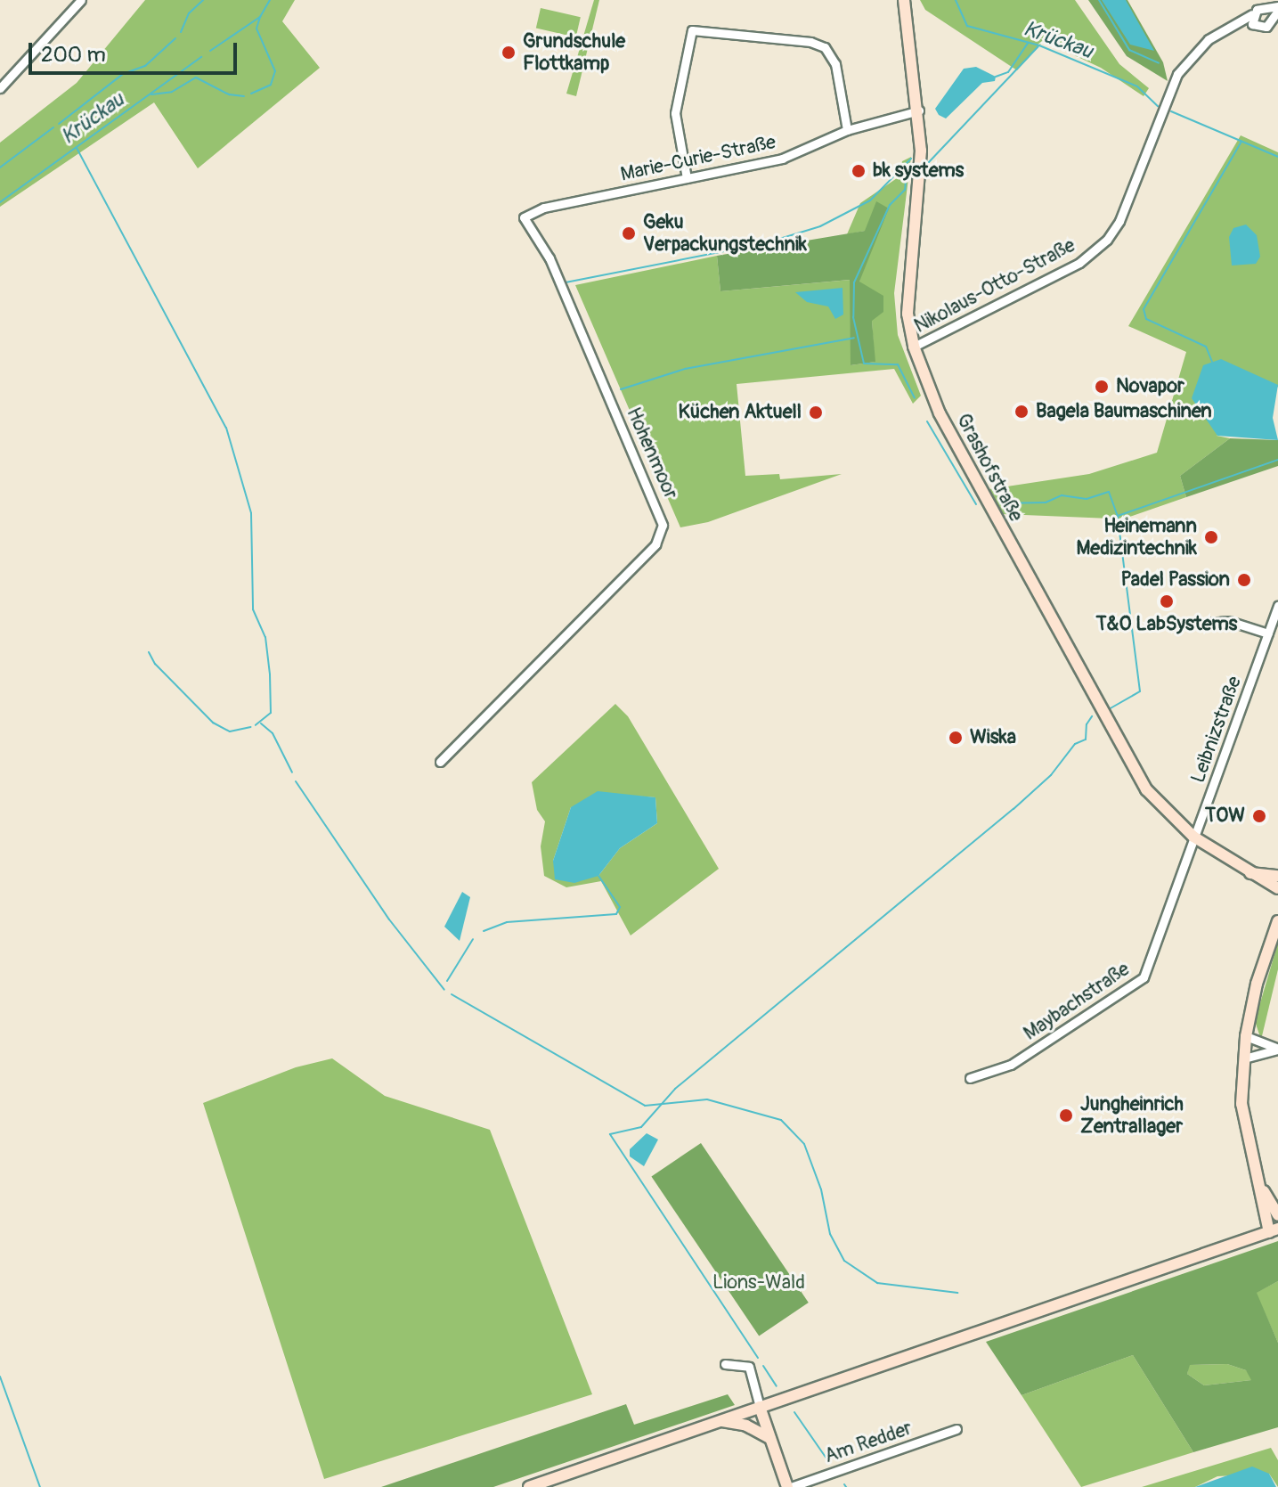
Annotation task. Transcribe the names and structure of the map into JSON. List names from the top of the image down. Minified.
{"streets":{"street":["Marie-Curie-Straße","Nikolaus-Otto-Straße","Hohenmoor","Grashofstraße","Leibnizstraße","Maybachstraße","Am Redder"]},"crossings":[["Marie-Curie-Straße","Hohenmoor"],["Marie-Curie-Straße","Grashofstraße"],["Nikolaus-Otto-Straße","Grashofstraße"],["Grashofstraße","Leibnizstraße"],["Grashofstraße","Maybachstraße"],["Leibnizstraße","Maybachstraße"]],"water":["Krückau"],"parks":["Lions-Wald"],"places":["Grundschule Flottkamp","bk systems","Geku Verpackungstechnik","Novapor","Bagela Baumaschinen","Küchen Aktuell","Heinemann Medizintechnik","Padel Passion","T&O LabSystems","Wiska","TOW","Jungheinrich Zentrallager"],"scale_bar":"200 m"}
